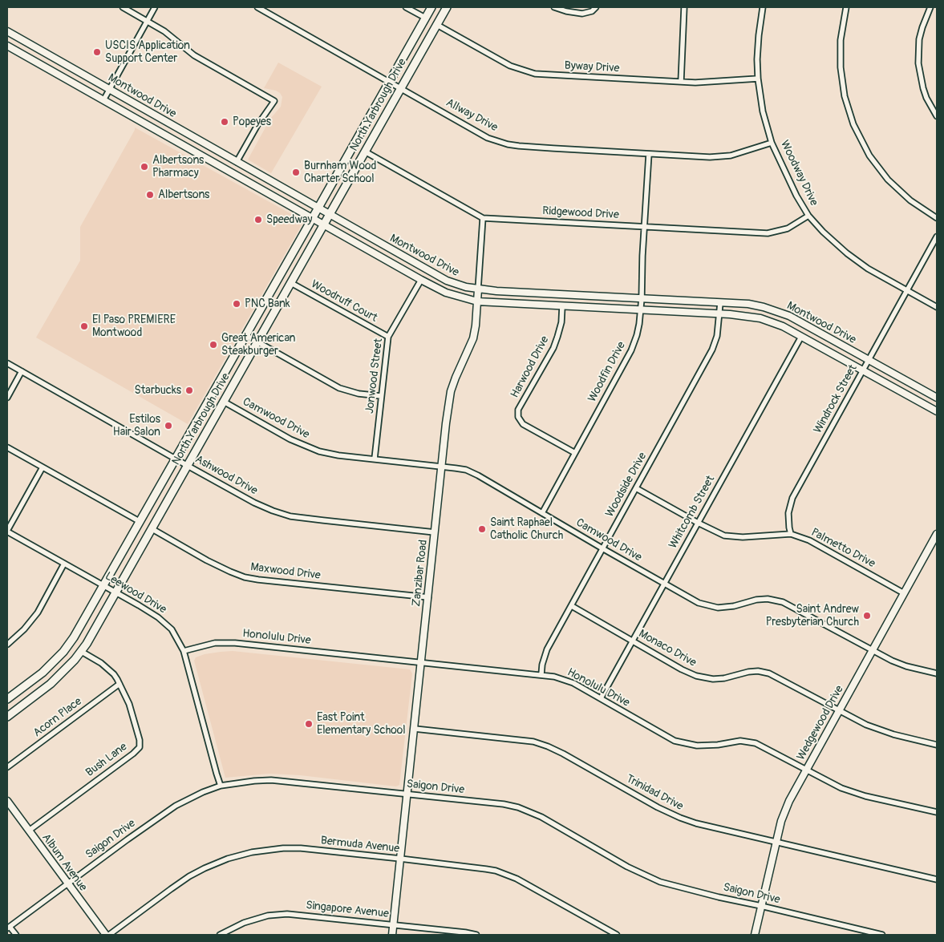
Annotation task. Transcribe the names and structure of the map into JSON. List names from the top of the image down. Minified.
{"streets":{"main road":["Montwood Drive","North Yarbrough Drive","Zanzibar Road","Wedgewood Drive","Album Avenue"],"street":["Byway Drive","Allway Drive","Woodway Drive","Ridgewood Drive","Woodruff Court","Harwood Drive","Woodfin Drive","Jonwood Street","Windrock Street","Camwood Drive","Ashwood Drive","Woodside Drive","Whitcomb Street","Palmetto Drive","Maxwood Drive","Leewood Drive","Honolulu Drive","Monaco Drive","Acorn Place","Bush Lane","Saigon Drive","Trinidad Drive","Bermuda Avenue","Singapore Avenue"]},"crossings":[["Byway Drive","North Yarbrough Drive"],["Byway Drive","Woodway Drive"],["Montwood Drive","North Yarbrough Drive"],["Montwood Drive","Harwood Drive"],["Montwood Drive","Woodfin Drive"],["Montwood Drive","Jonwood Street"],["Montwood Drive","Windrock Street"],["Montwood Drive","Woodside Drive"],["Montwood Drive","Whitcomb Street"],["Montwood Drive","Zanzibar Road"],["North Yarbrough Drive","Allway Drive"],["North Yarbrough Drive","Ridgewood Drive"],["North Yarbrough Drive","Woodruff Court"],["North Yarbrough Drive","Camwood Drive"],["North Yarbrough Drive","Ashwood Drive"],["North Yarbrough Drive","Maxwood Drive"],["North Yarbrough Drive","Leewood Drive"],["North Yarbrough Drive","Bush Lane"],["Allway Drive","Woodway Drive"],["Allway Drive","Woodfin Drive"],["Woodway Drive","Ridgewood Drive"],["Woodway Drive","Windrock Street"],["Ridgewood Drive","Woodfin Drive"],["Ridgewood Drive","Zanzibar Road"],["Woodruff Court","Jonwood Street"],["Harwood Drive","Woodfin Drive"],["Woodfin Drive","Camwood Drive"],["Jonwood Street","Camwood Drive"],["Windrock Street","Palmetto Drive"],["Camwood Drive","Woodside Drive"],["Camwood Drive","Whitcomb Street"],["Camwood Drive","Zanzibar Road"],["Camwood Drive","Wedgewood Drive"],["Ashwood Drive","Zanzibar Road"],["Woodside Drive","Palmetto Drive"],["Woodside Drive","Honolulu Drive"],["Woodside Drive","Monaco Drive"],["Whitcomb Street","Palmetto Drive"],["Whitcomb Street","Honolulu Drive"],["Whitcomb Street","Monaco Drive"],["Palmetto Drive","Wedgewood Drive"],["Maxwood Drive","Zanzibar Road"],["Zanzibar Road","Honolulu Drive"],["Zanzibar Road","Saigon Drive"],["Zanzibar Road","Trinidad Drive"],["Zanzibar Road","Bermuda Avenue"],["Zanzibar Road","Singapore Avenue"],["Leewood Drive","Honolulu Drive"],["Leewood Drive","Saigon Drive"],["Honolulu Drive","Wedgewood Drive"],["Monaco Drive","Wedgewood Drive"],["Acorn Place","Bush Lane"],["Wedgewood Drive","Saigon Drive"],["Wedgewood Drive","Trinidad Drive"],["Bush Lane","Album Avenue"],["Saigon Drive","Album Avenue"],["Bermuda Avenue","Album Avenue"]],"places":["USCIS Application Support Center","Popeyes","Albertsons Pharmacy","Burnham Wood Charter School","Albertsons","Speedway","PNC Bank","El Paso PREMIERE Montwood","Great American Steakburger","Starbucks","Estilos Hair Salon","Saint Raphael Catholic Church","Saint Andrew Presbyterian Church","East Point Elementary School"]}
